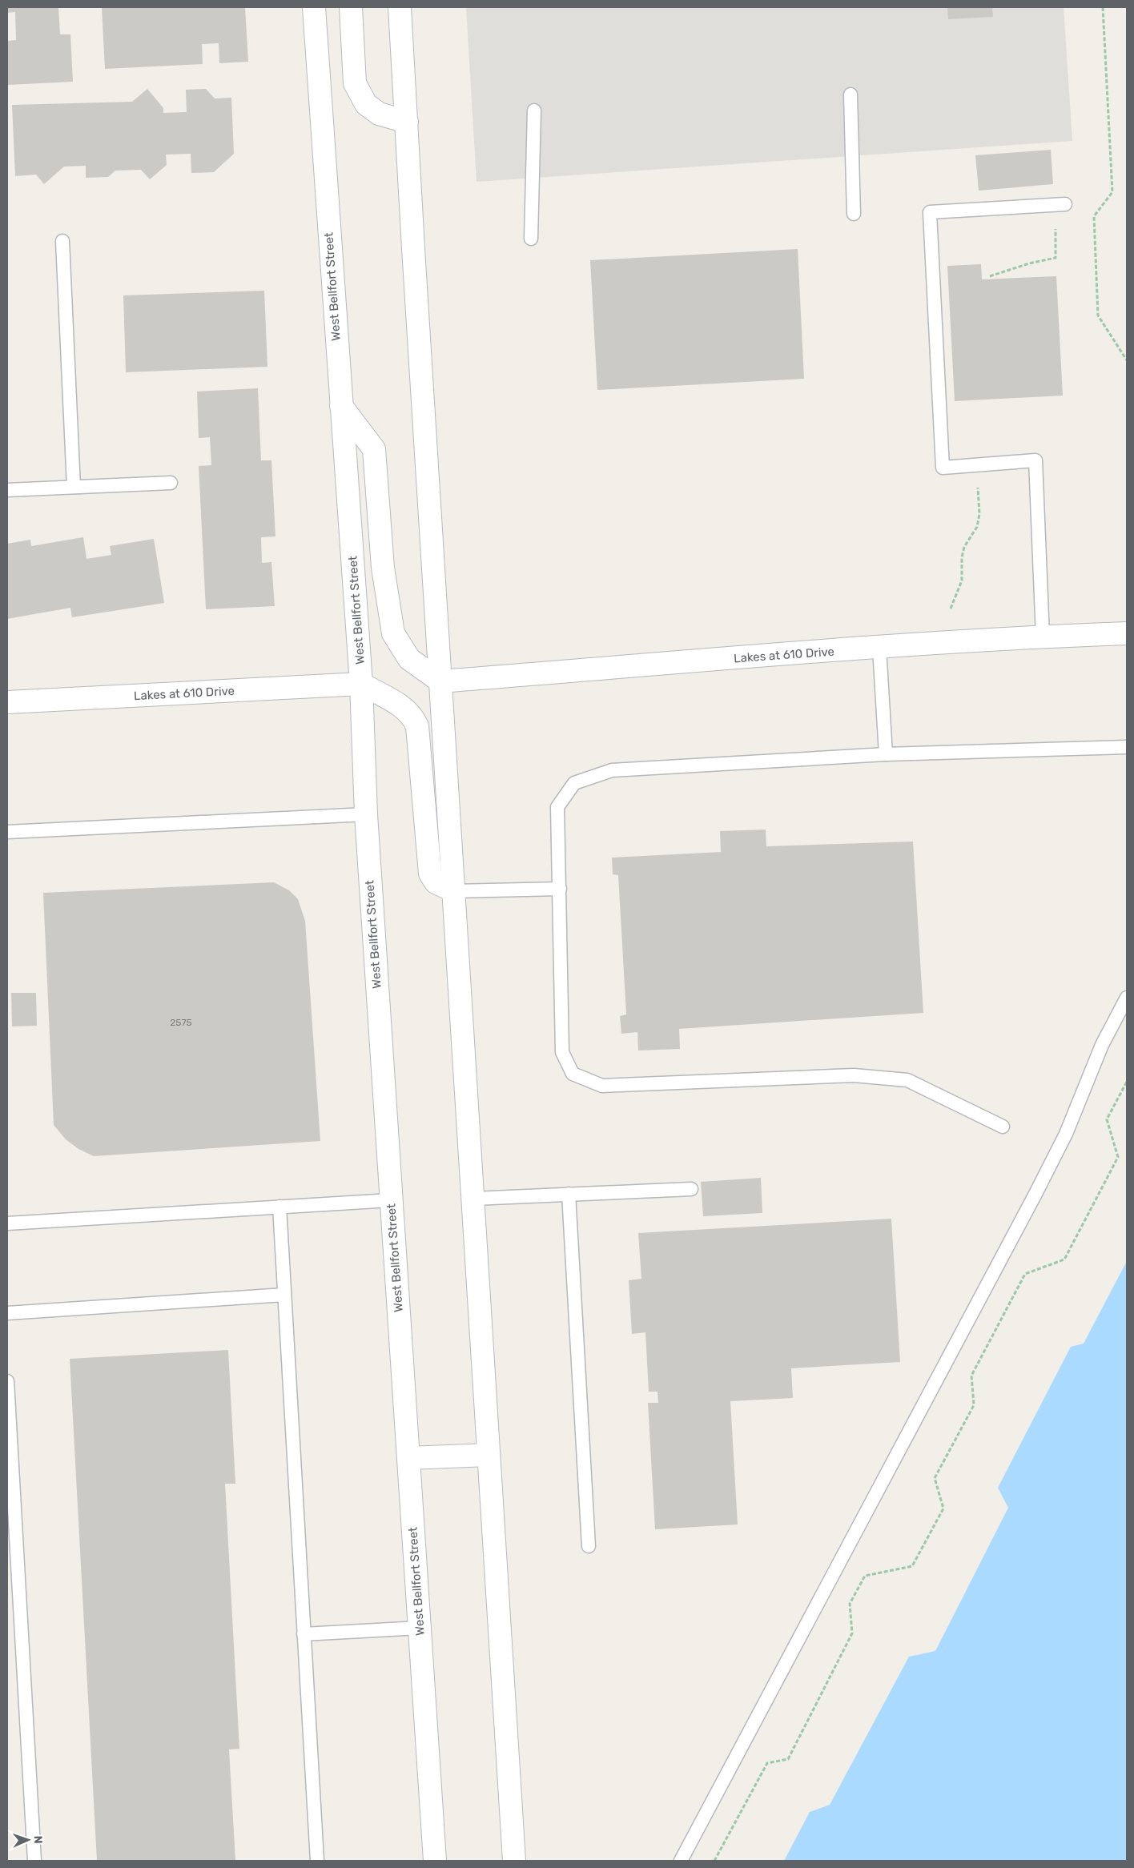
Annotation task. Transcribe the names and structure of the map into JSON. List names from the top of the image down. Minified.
{"streets":{"main road":["West Bellfort Street","Lakes at 610 Drive"]},"crossings":[["West Bellfort Street","Lakes at 610 Drive"]],"house_numbers":["2575"],"north":"right"}
